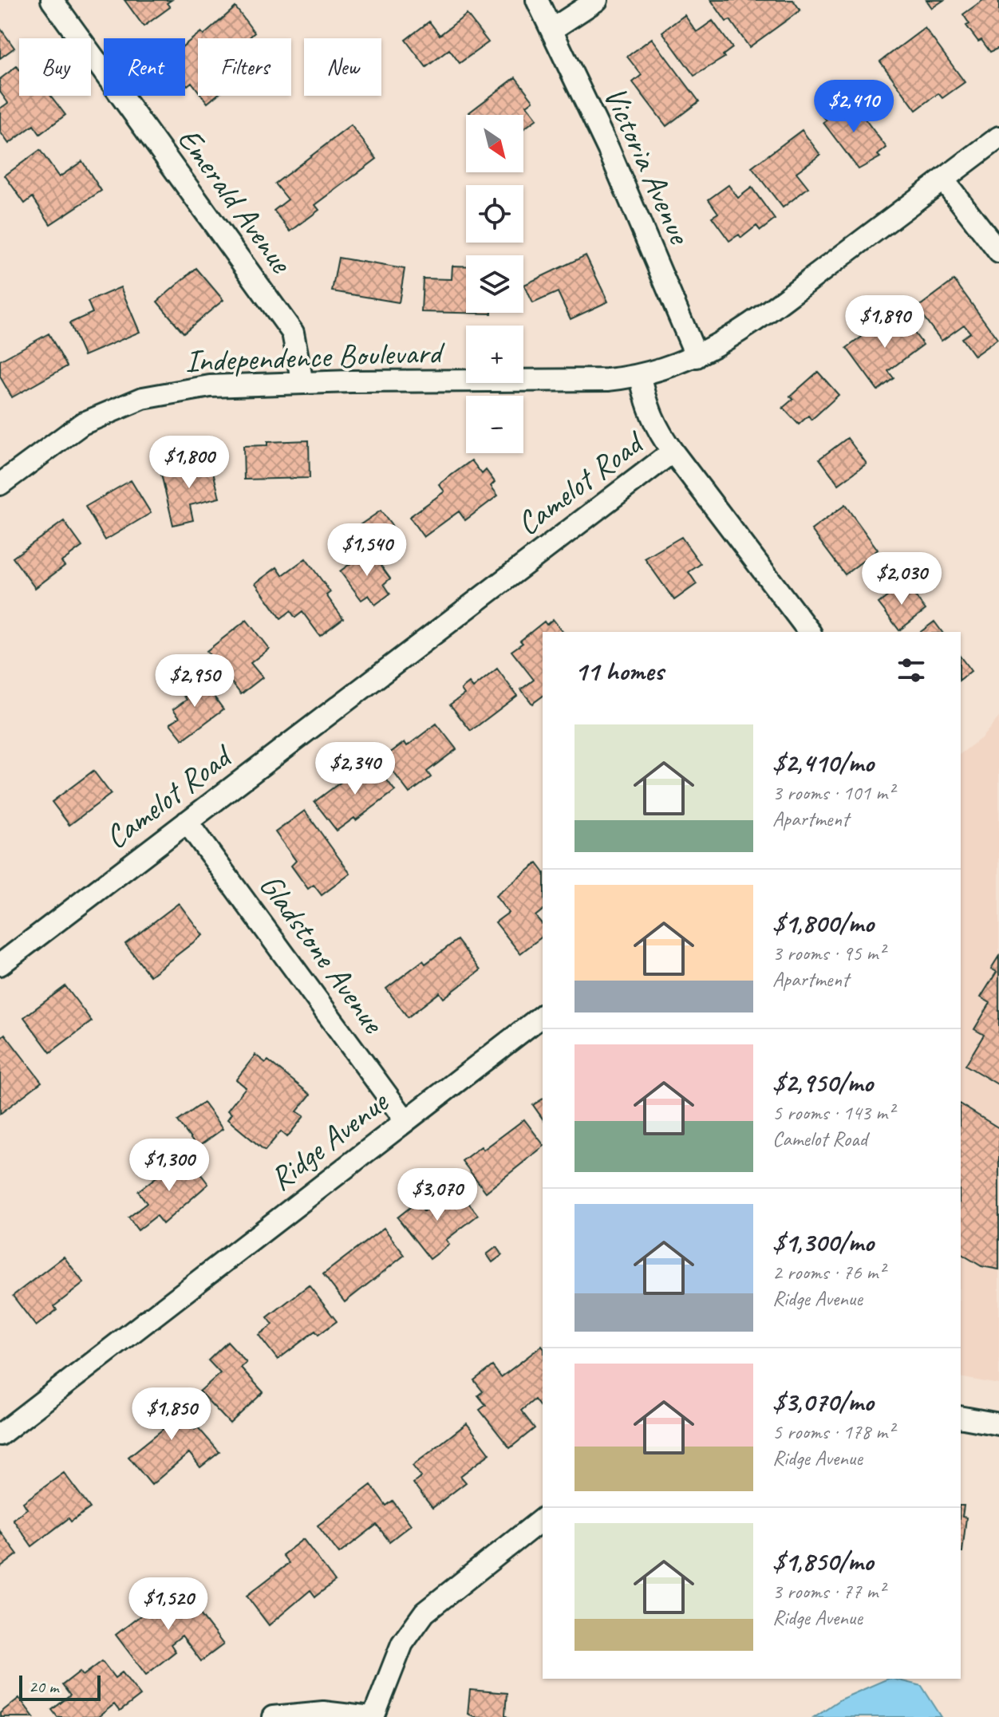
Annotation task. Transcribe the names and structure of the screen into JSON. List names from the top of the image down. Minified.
{"streets":{"street":["Victoria Avenue","Emerald Avenue","Independence Boulevard","Camelot Road","Gladstone Avenue","Ridge Avenue"]},"crossings":[["Victoria Avenue","Independence Boulevard"],["Emerald Avenue","Independence Boulevard"],["Independence Boulevard","Camelot Road"],["Camelot Road","Gladstone Avenue"],["Gladstone Avenue","Ridge Avenue"]],"scale_bar":"20 m","north":"bottom right","page":{"chip":["Buy","Rent","Filters","New"],"price":["$2,410","$1,890","$1,800","$1,540","$2,030","$2,950","$2,340","$1,300","$3,070","$1,850","$1,520"],"map_buttons":["+","−"],"heading":"11 homes","list":[{"name":"$2,410/mo","note":"3 rooms · 101 m² · Apartment"},{"name":"$1,800/mo","note":"3 rooms · 95 m² · Apartment"},{"name":"$2,950/mo","note":"5 rooms · 143 m² · Camelot Road"},{"name":"$1,300/mo","note":"2 rooms · 76 m² · Ridge Avenue"},{"name":"$3,070/mo","note":"5 rooms · 178 m² · Ridge Avenue"},{"name":"$1,850/mo","note":"3 rooms · 77 m² · Ridge Avenue"}],"scale":"20 m"}}
